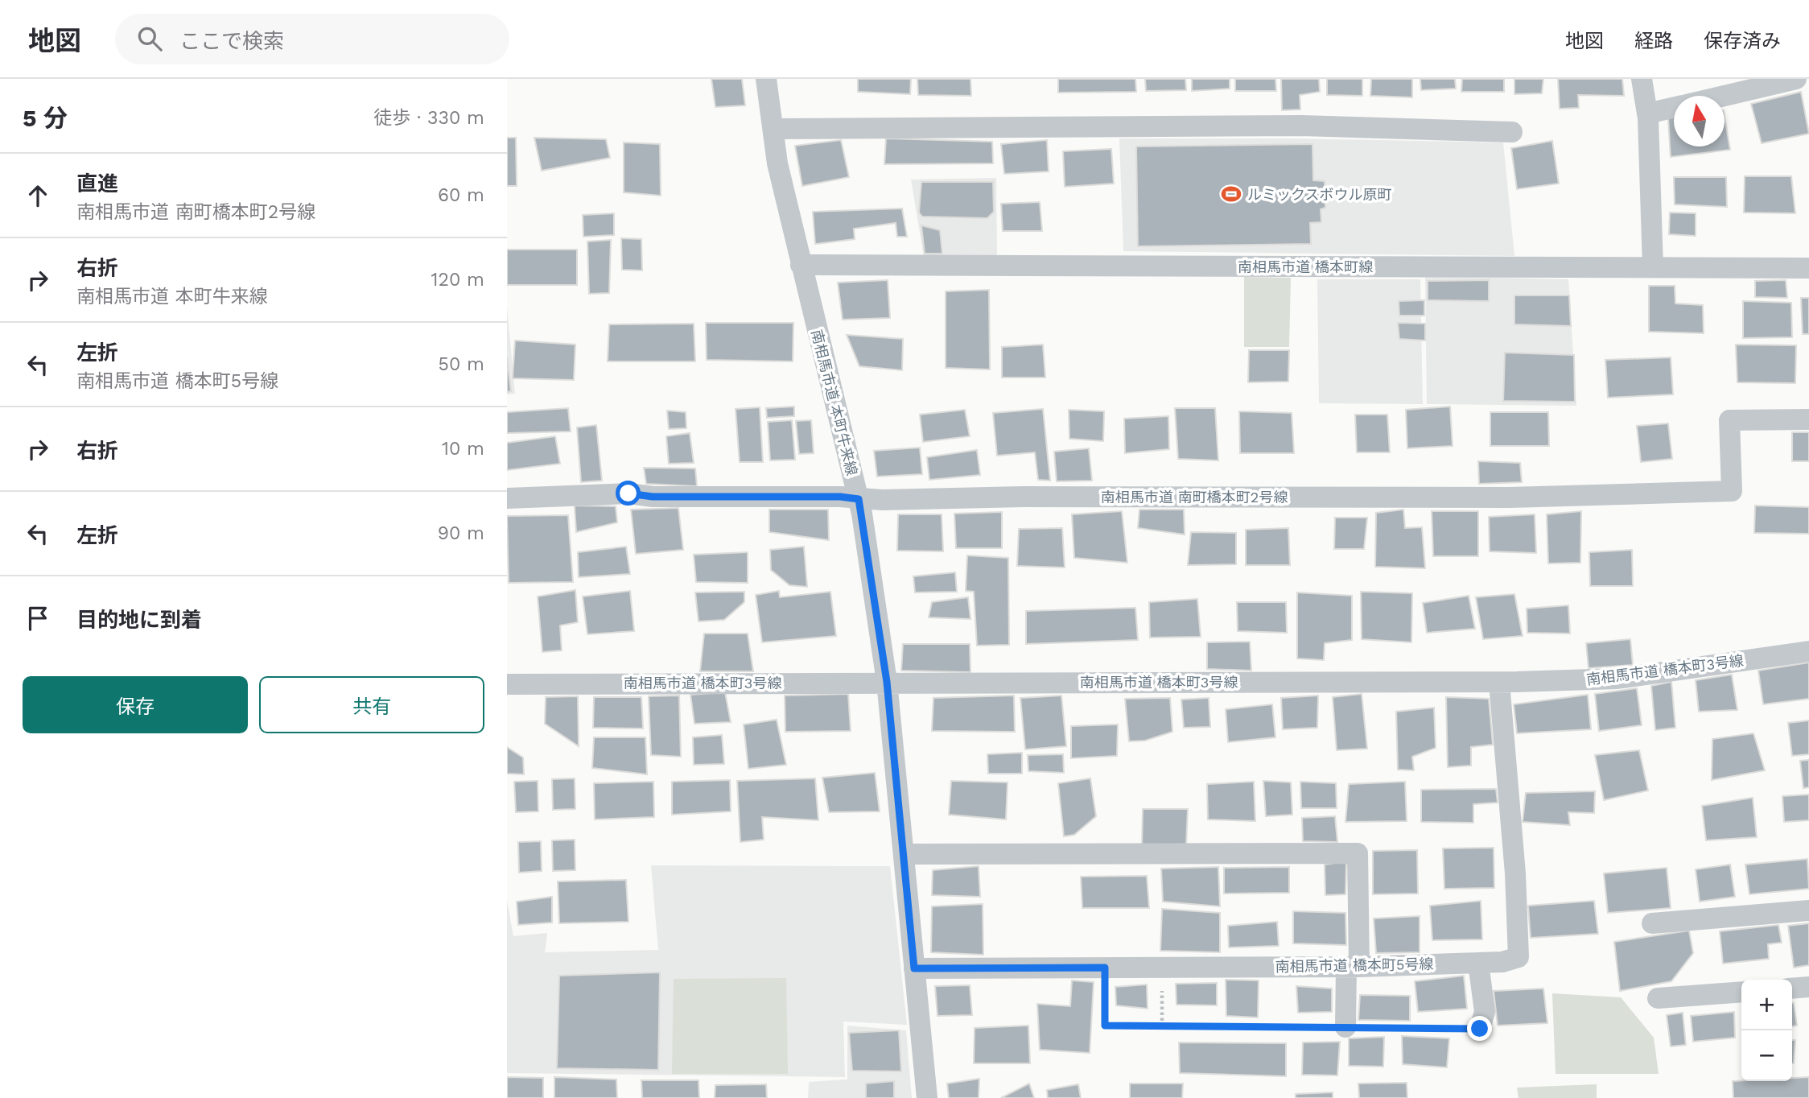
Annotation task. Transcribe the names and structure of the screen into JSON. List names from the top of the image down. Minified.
{"streets":{"street":["南相馬市道 橋本町線","南相馬市道 本町牛来線","南相馬市道 南町橋本町2号線","南相馬市道 橋本町3号線","南相馬市道 橋本町5号線"]},"crossings":[["南相馬市道 橋本町線","南相馬市道 本町牛来線"],["南相馬市道 本町牛来線","南相馬市道 南町橋本町2号線"],["南相馬市道 本町牛来線","南相馬市道 橋本町3号線"],["南相馬市道 本町牛来線","南相馬市道 橋本町5号線"],["南相馬市道 橋本町3号線","南相馬市道 橋本町5号線"]],"places":{"sports":["ルミックスボウル原町"]},"north":"top","page":{"header":"地図","search":"ここで検索","nav":["地図","経路","保存済み"],"heading":["5 分","徒歩 · 330 m"],"list":[["直進","南相馬市道 南町橋本町2号線","60 m"],["右折","南相馬市道 本町牛来線","120 m"],["左折","南相馬市道 橋本町5号線","50 m"],["右折","10 m"],["左折","90 m"],"目的地に到着"],"buttons":["保存","共有"],"map_buttons":["+","−"]}}
